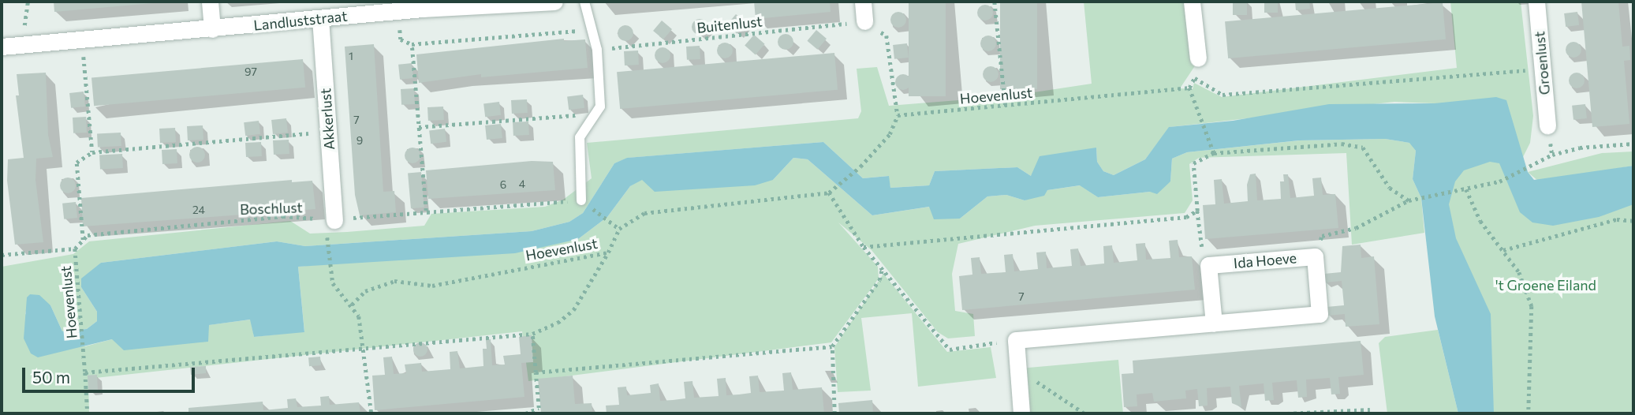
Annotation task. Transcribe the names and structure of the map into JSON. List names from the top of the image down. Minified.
{"streets":{"street":["Landluststraat","Groenlust","Akkerlust","Ida Hoeve"],"path":["Buitenlust","Hoevenlust","Boschlust"]},"crossings":[["Landluststraat","Akkerlust"],["Akkerlust","Boschlust"]],"parks":["'t Groene Eiland"],"house_numbers":["1","97","7","9","4","6","24","7"],"scale_bar":"50 m"}
